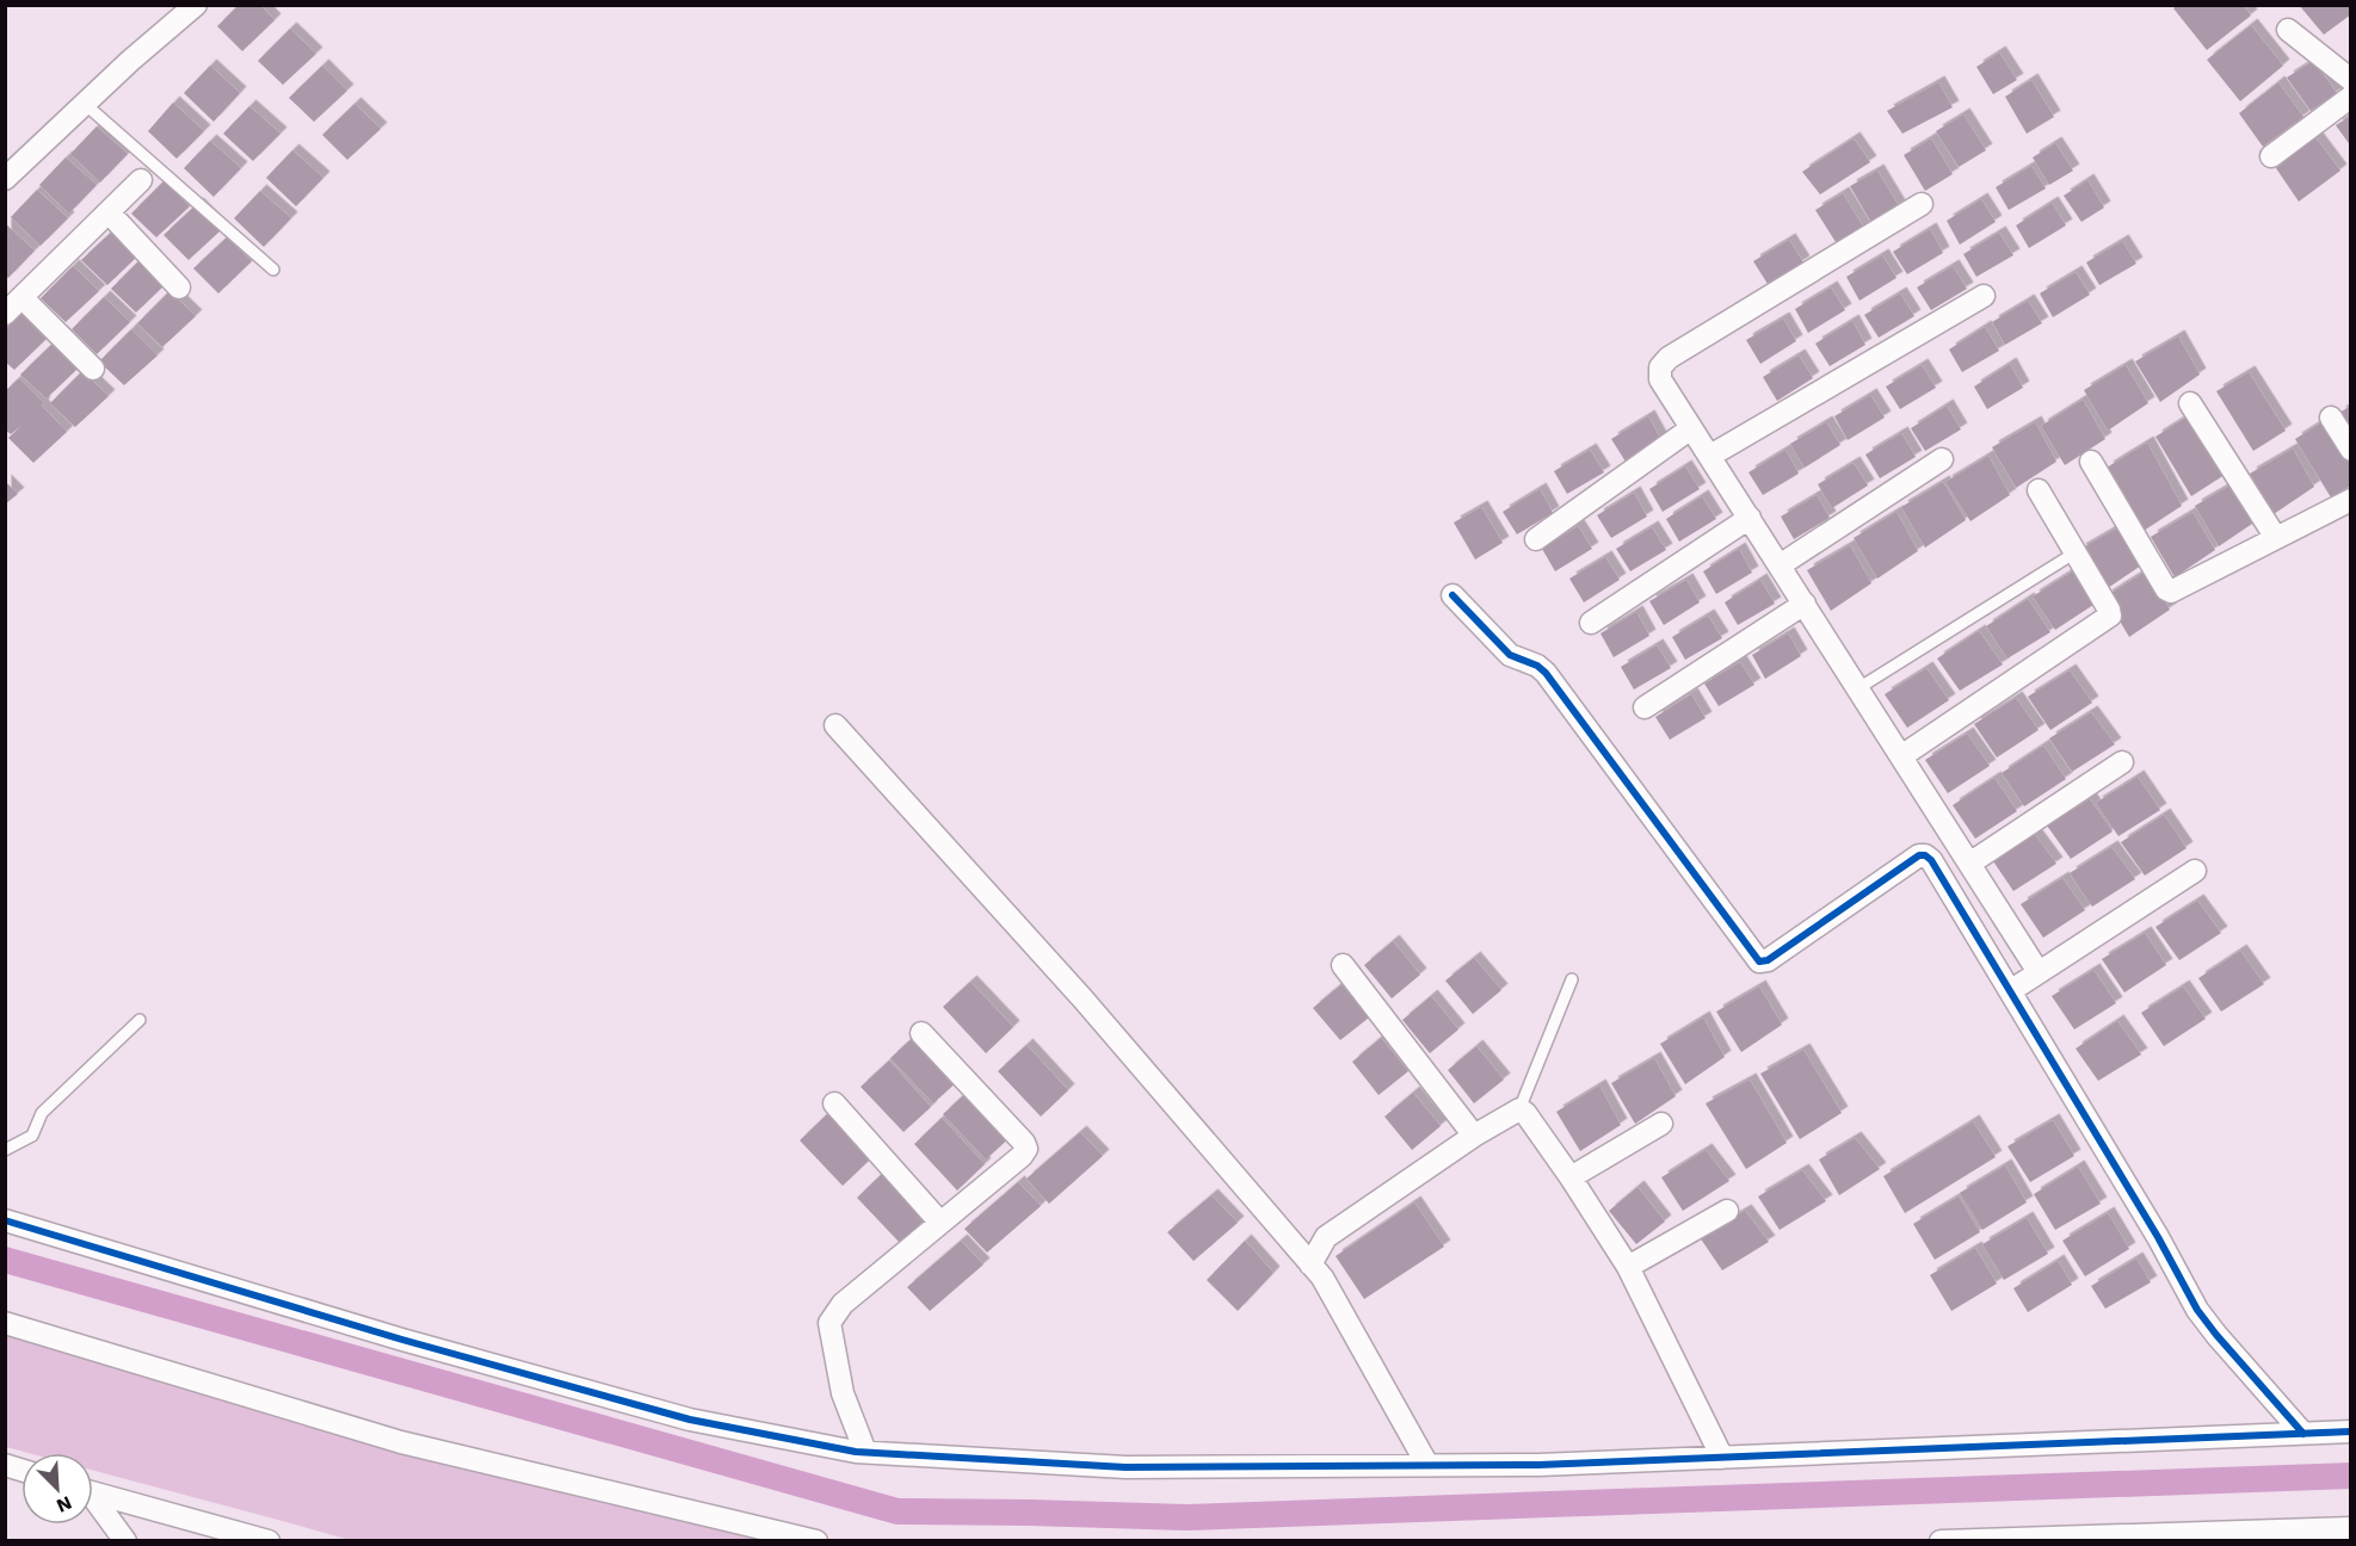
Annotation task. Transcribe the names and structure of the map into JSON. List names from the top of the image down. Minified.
{"north":"bottom right"}
